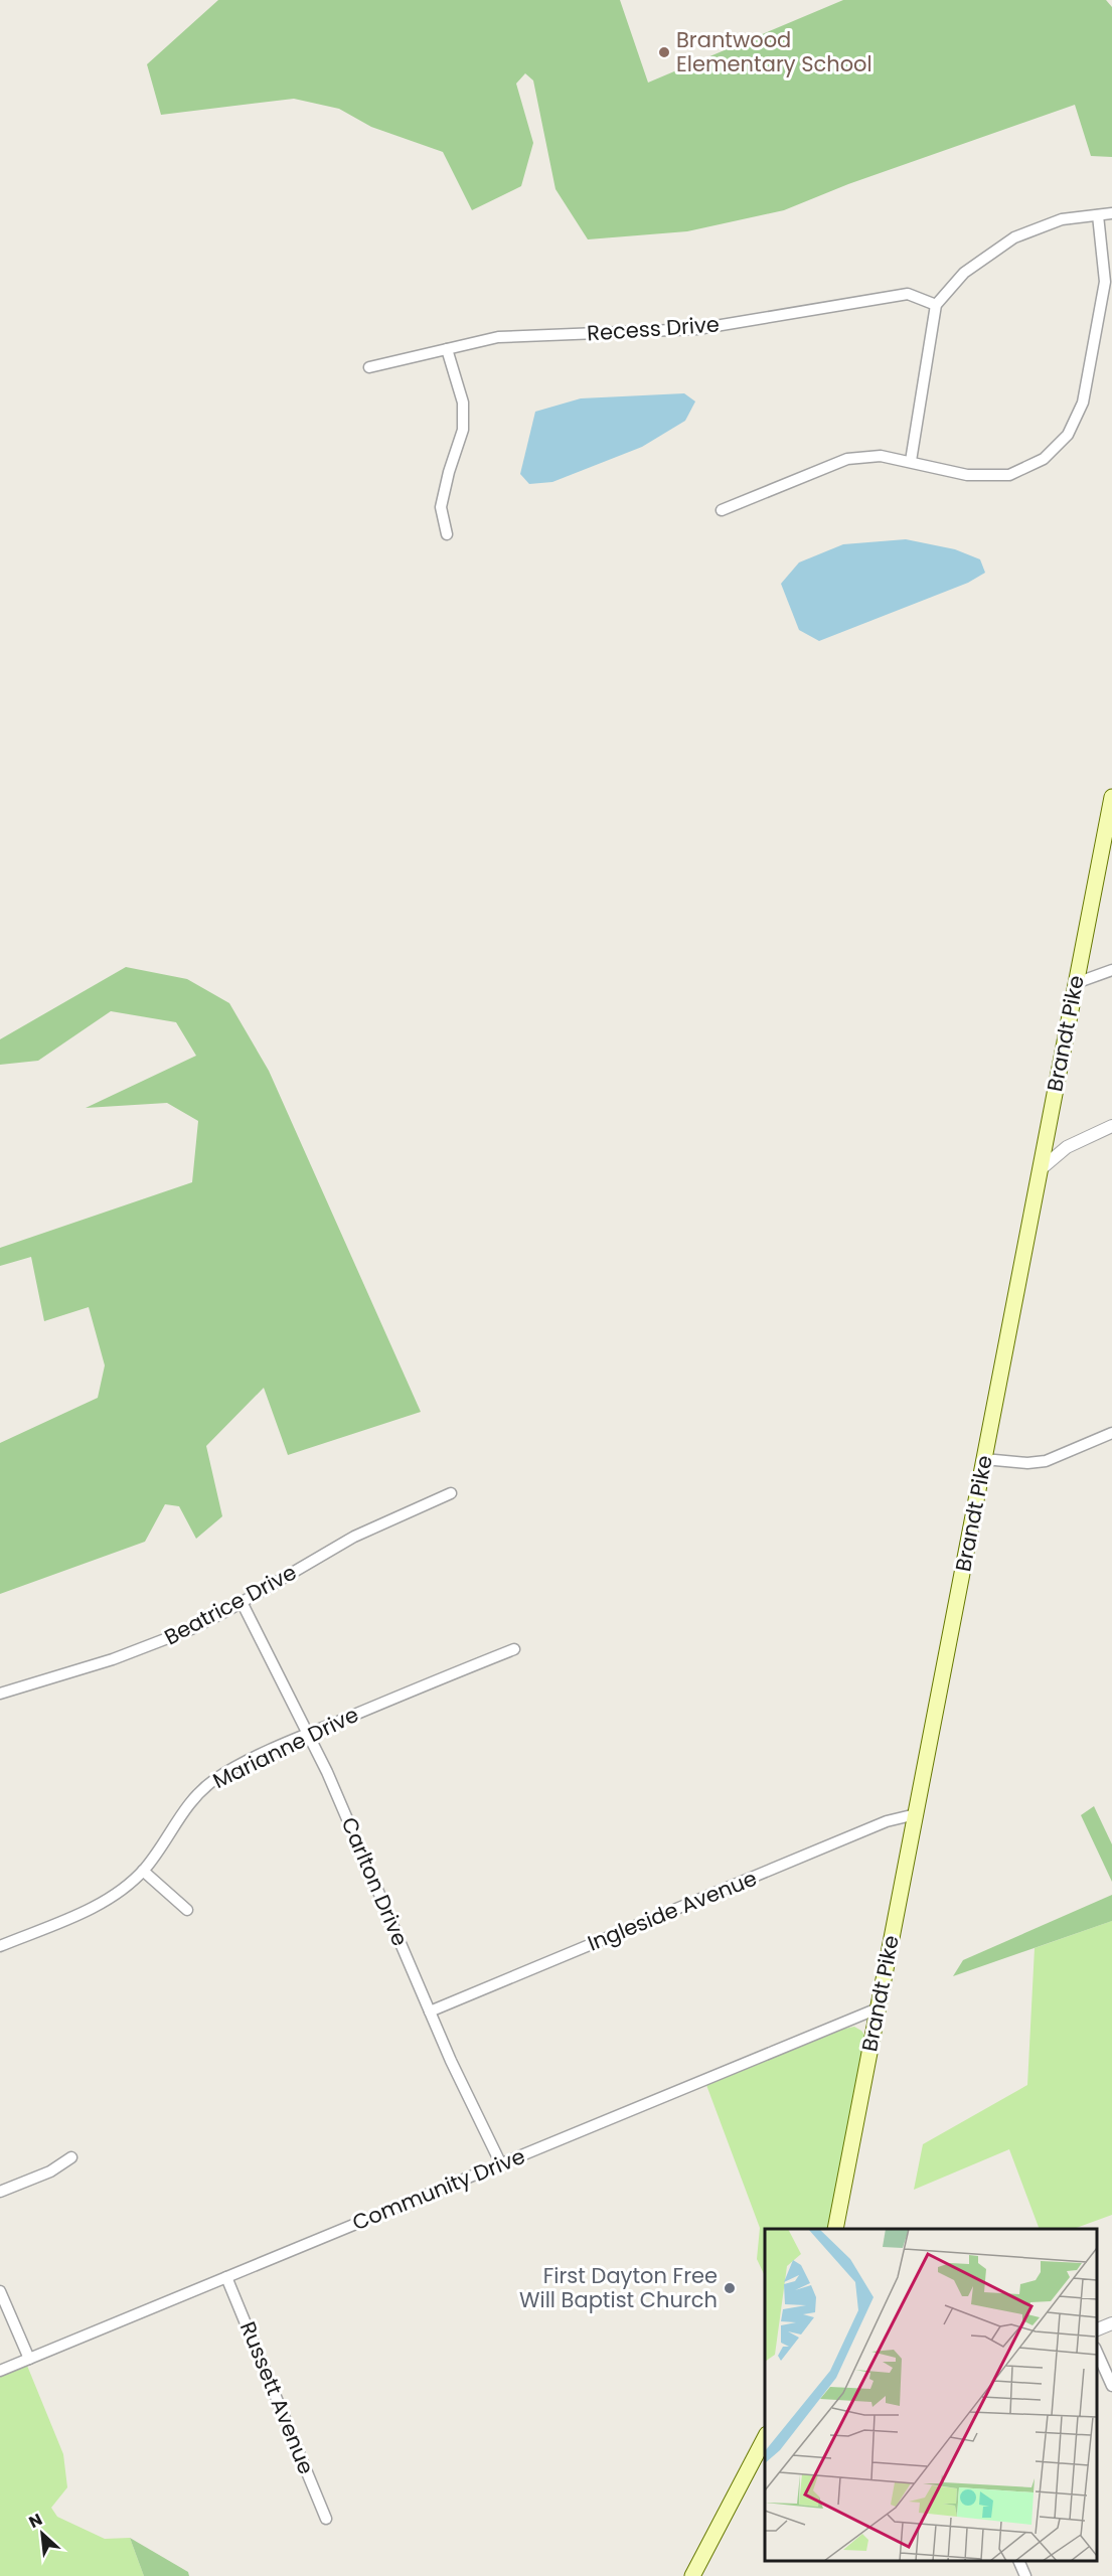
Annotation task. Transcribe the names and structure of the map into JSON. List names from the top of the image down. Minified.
{"streets":{"main road":["Brandt Pike"],"street":["Recess Drive","Beatrice Drive","Marianne Drive","Carlton Drive","Ingleside Avenue","Community Drive","Russett Avenue"]},"crossings":[["Brandt Pike","Ingleside Avenue"],["Brandt Pike","Community Drive"],["Beatrice Drive","Carlton Drive"],["Marianne Drive","Carlton Drive"],["Carlton Drive","Ingleside Avenue"],["Carlton Drive","Community Drive"],["Community Drive","Russett Avenue"]],"places":["Brantwood Elementary School","First Dayton Free Will Baptist Church"],"north":"top left"}
